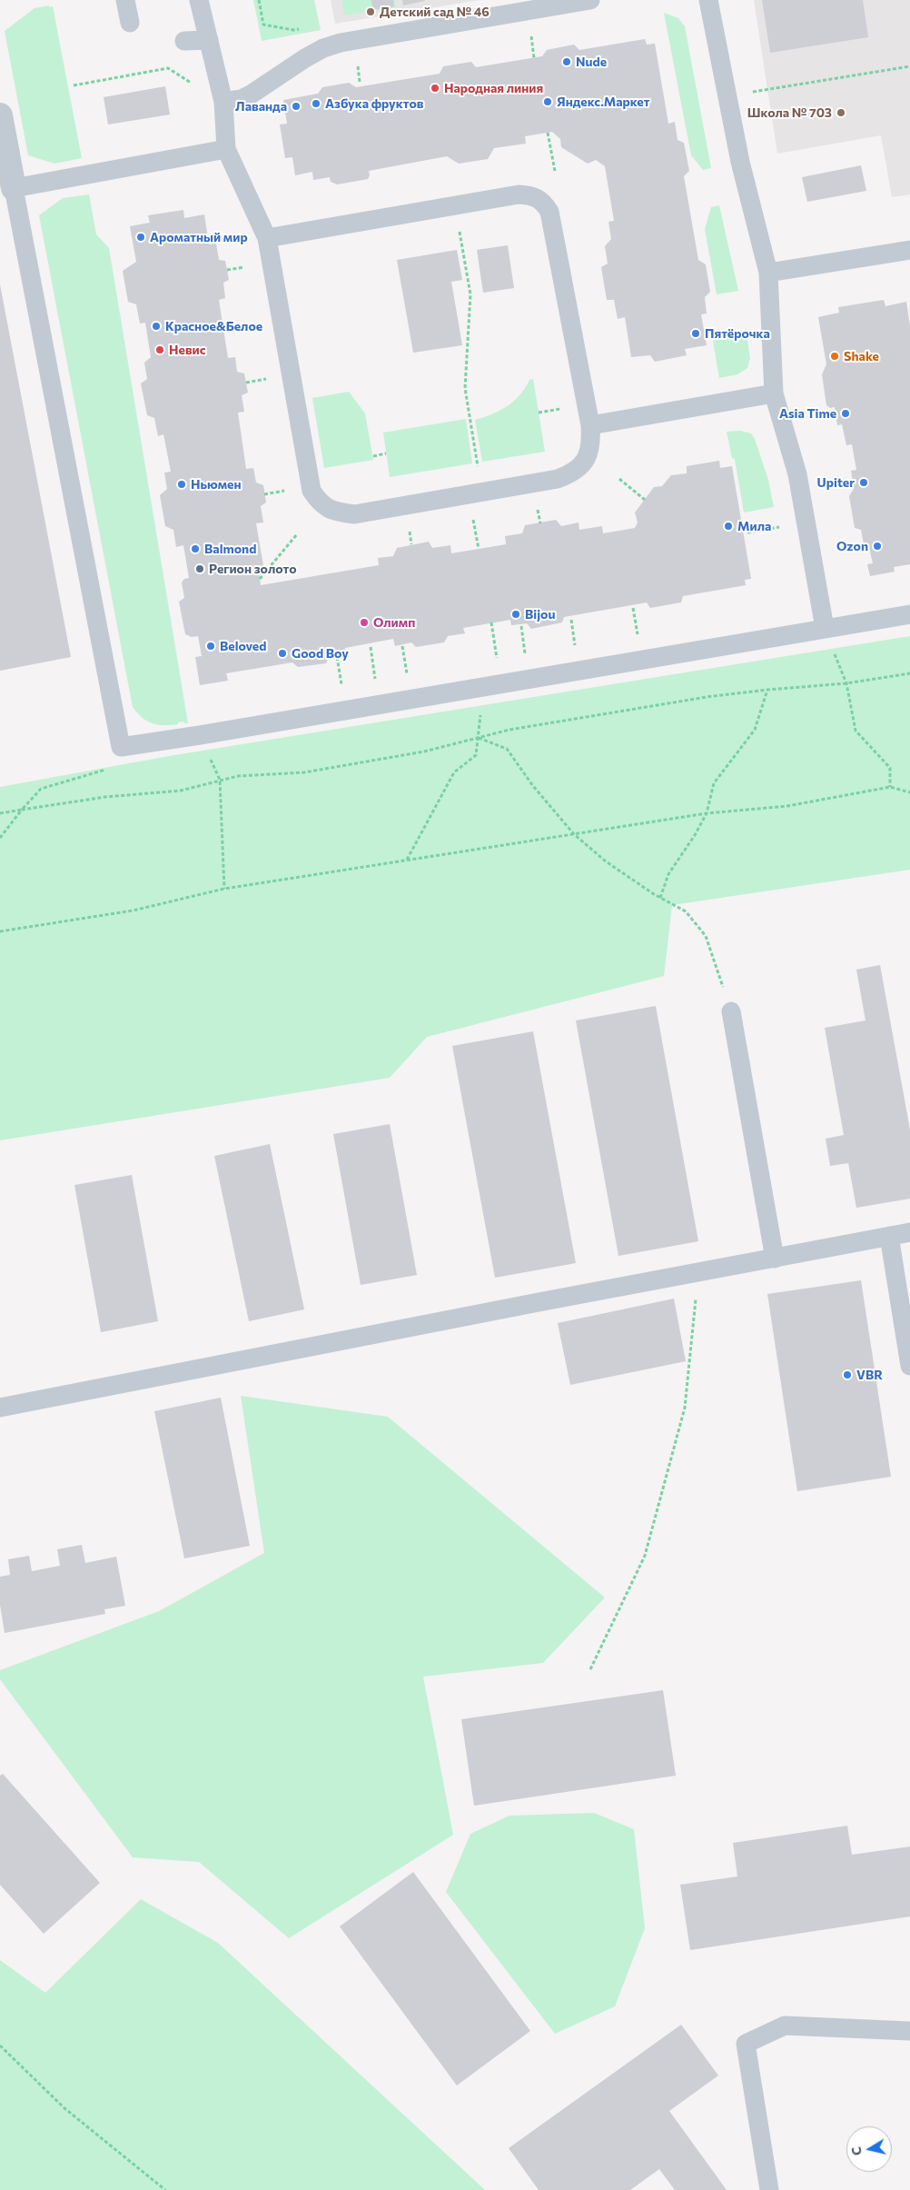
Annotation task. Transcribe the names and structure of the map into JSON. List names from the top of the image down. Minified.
{"places":["Детский сад № 46","Nude","Народная линия","Яндекс.Маркет","Азбука фруктов","Лаванда","Школа № 703","Ароматный мир","Красное&Белое","Пятёрочка","Невис","Shake","Asia Time","Upiter","Ньюмен","Мила","Ozon","Balmond","Регион золото","Bijou","Олимп","Beloved","Good Boy","VBR"],"north":"left"}
